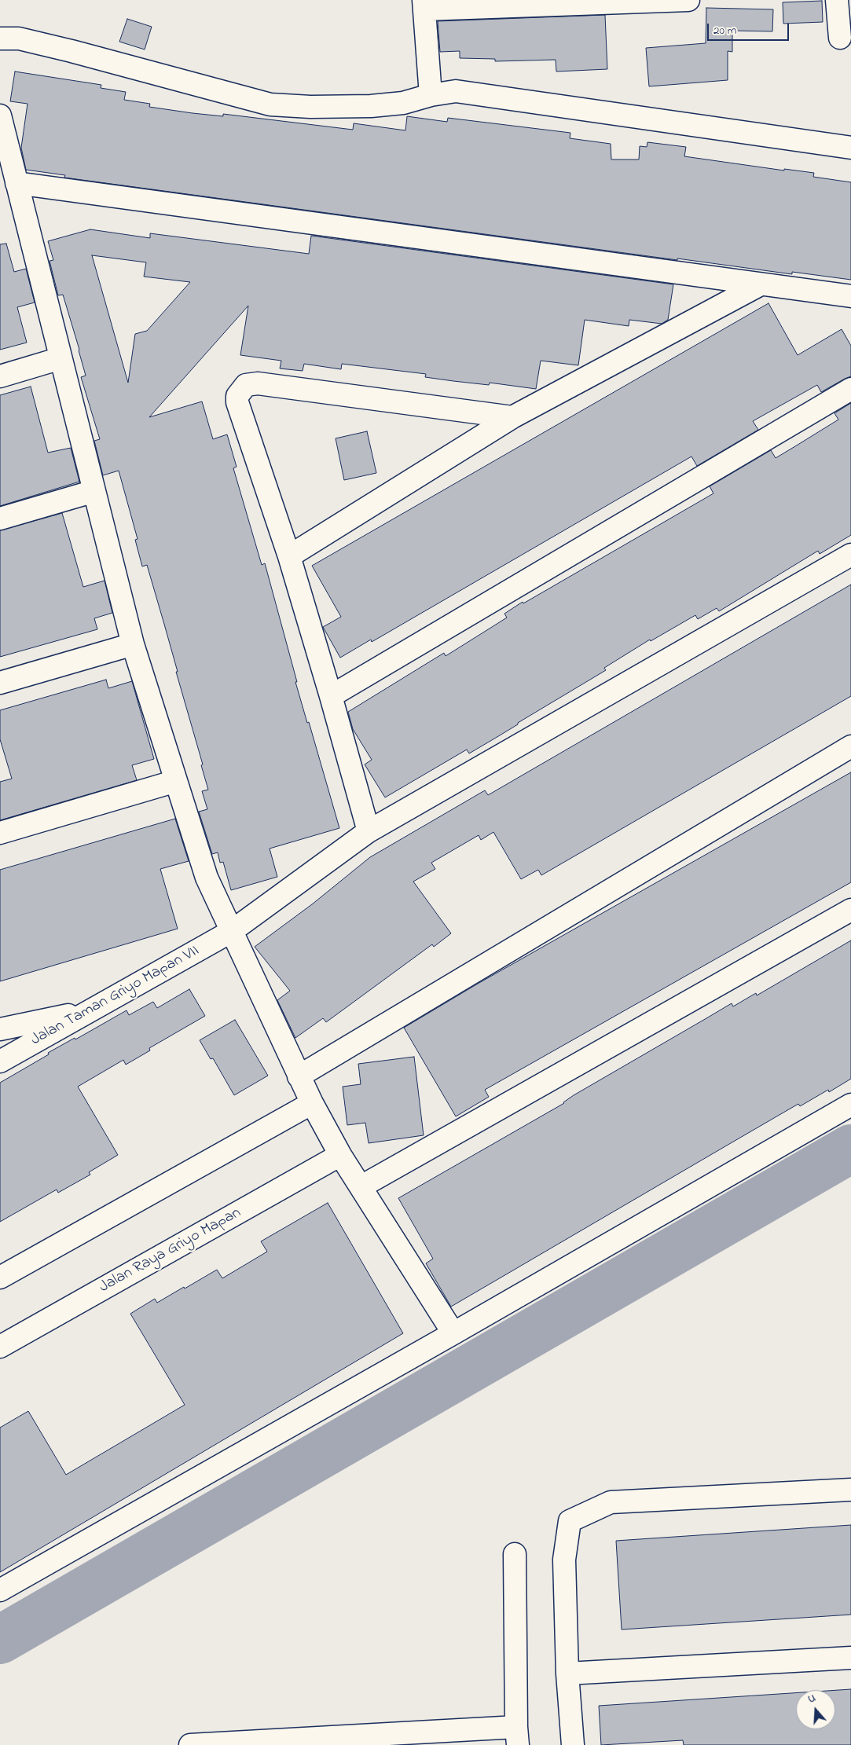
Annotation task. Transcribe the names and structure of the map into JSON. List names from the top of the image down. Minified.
{"streets":{"street":["Jalan Taman Griyo Mapan VII","Jalan Raya Griyo Mapan"]},"scale_bar":"20 m","north":"top"}
